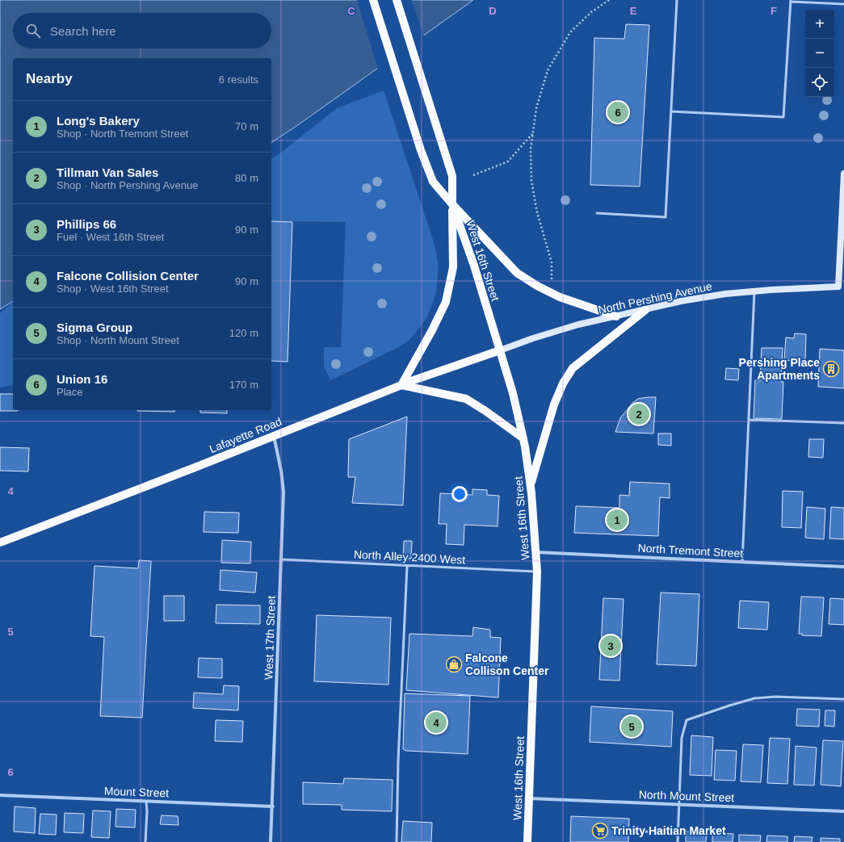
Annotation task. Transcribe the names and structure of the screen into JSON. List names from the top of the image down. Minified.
{"streets":{"main road":["West 16th Street","North Pershing Avenue","Lafayette Road"],"street":["North Tremont Street","West 17th Street","Mount Street","North Mount Street"],"lane":["North Alley 2400 West"]},"crossings":[["West 16th Street","North Pershing Avenue"],["West 16th Street","Lafayette Road"],["West 16th Street","North Tremont Street"],["West 16th Street","North Alley 2400 West"],["West 16th Street","North Mount Street"],["North Pershing Avenue","Lafayette Road"],["Lafayette Road","West 17th Street"],["North Alley 2400 West","West 17th Street"],["West 17th Street","Mount Street"]],"places":{"building":["Pershing Place Apartments"],"shop":["Falcone Collison Center"],"supermarket":["Trinity Haitian Market"]},"page":{"map_buttons":["+","−"],"search":"Search here","heading":["Nearby","6 results"],"pins":["6","2","1","3","4","5"],"list":[{"mark":"1","name":"Long's Bakery","note":"Shop · North Tremont Street","value":"70 m"},{"mark":"2","name":"Tillman Van Sales","note":"Shop · North Pershing Avenue","value":"80 m"},{"mark":"3","name":"Phillips 66","note":"Fuel · West 16th Street","value":"90 m"},{"mark":"4","name":"Falcone Collision Center","note":"Shop · West 16th Street","value":"90 m"},{"mark":"5","name":"Sigma Group","note":"Shop · North Mount Street","value":"120 m"},{"mark":"6","name":"Union 16","note":"Place","value":"170 m"}]},"grid":{"columns":["C","D","E","F"],"rows":["4","5","6"]}}
